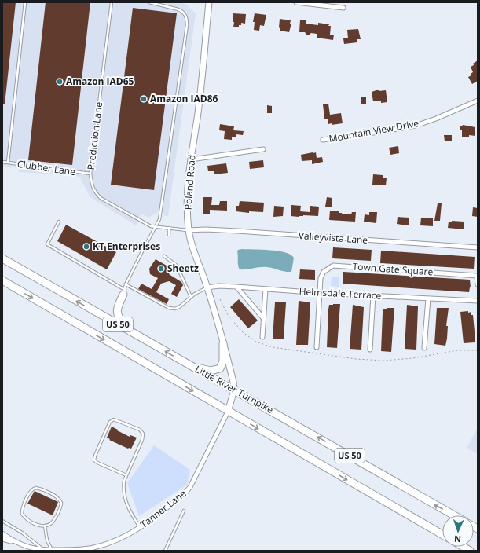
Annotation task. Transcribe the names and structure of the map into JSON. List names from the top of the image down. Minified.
{"streets":{"highway":["US 50","Little River Turnpike"],"street":["Mountain View Drive","Poland Road","Valleyvista Lane","Town Gate Square","Helmsdale Terrace","Tanner Lane"],"lane":["Prediction Lane","Clubber Lane"]},"crossings":[["Prediction Lane","Clubber Lane"],["Prediction Lane","Poland Road"],["Prediction Lane","Valleyvista Lane"],["Poland Road","Valleyvista Lane"],["Poland Road","Helmsdale Terrace"],["Poland Road","US 50"],["Poland Road","Little River Turnpike"],["Poland Road","Tanner Lane"],["Town Gate Square","Helmsdale Terrace"],["US 50","Tanner Lane"]],"places":["Amazon IAD65","Amazon IAD86","KT Enterprises","Sheetz"],"north":"bottom"}
